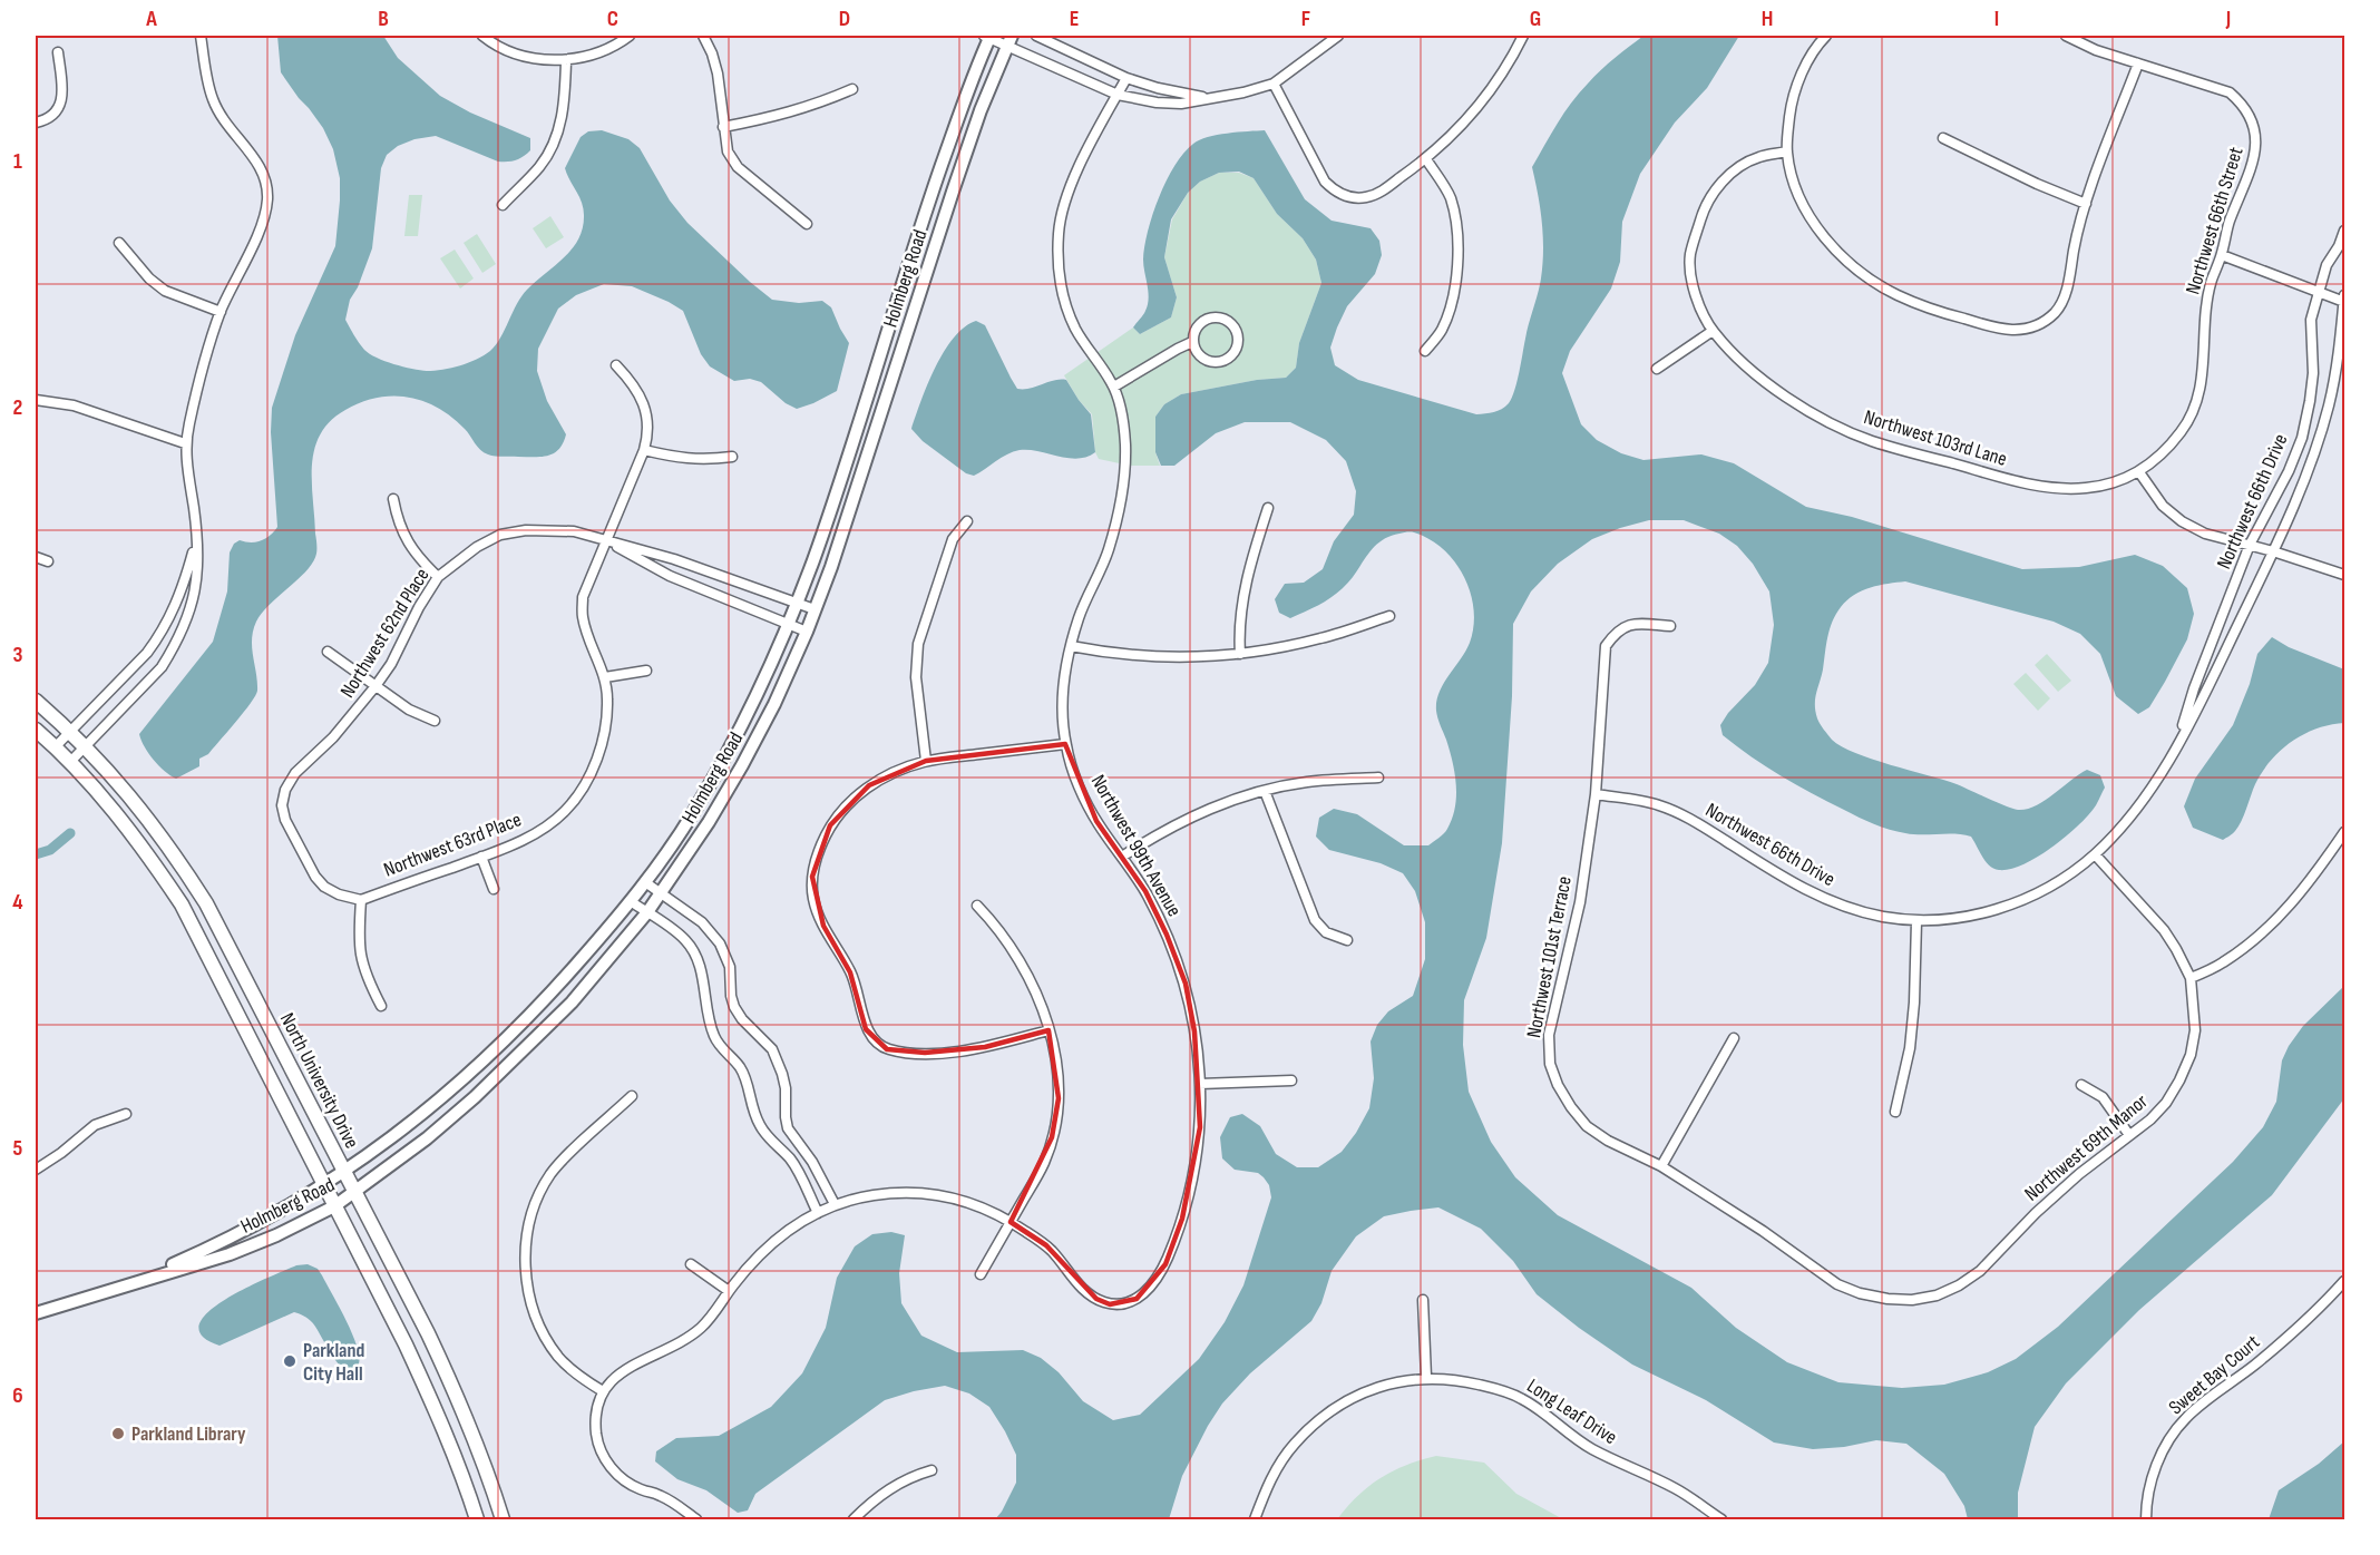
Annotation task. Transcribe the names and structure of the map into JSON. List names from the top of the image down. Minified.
{"streets":{"main road":["North University Drive"],"street":["Northwest 66th Street","Holmberg Road","Northwest 103rd Lane","Northwest 66th Drive","Northwest 62nd Place","Northwest 63rd Place","Northwest 99th Avenue","Northwest 101st Terrace","Northwest 69th Manor","Sweet Bay Court","Long Leaf Drive"]},"crossings":[["Northwest 66th Street","Northwest 103rd Lane"],["Holmberg Road","Northwest 62nd Place"],["Holmberg Road","North University Drive"],["Northwest 66th Drive","Northwest 101st Terrace"],["Northwest 62nd Place","Northwest 63rd Place"],["Northwest 101st Terrace","Northwest 69th Manor"]],"places":["Parkland City Hall","Parkland Library"],"grid":{"columns":["A","B","C","D","E","F","G","H","I","J"],"rows":["1","2","3","4","5","6"]}}
